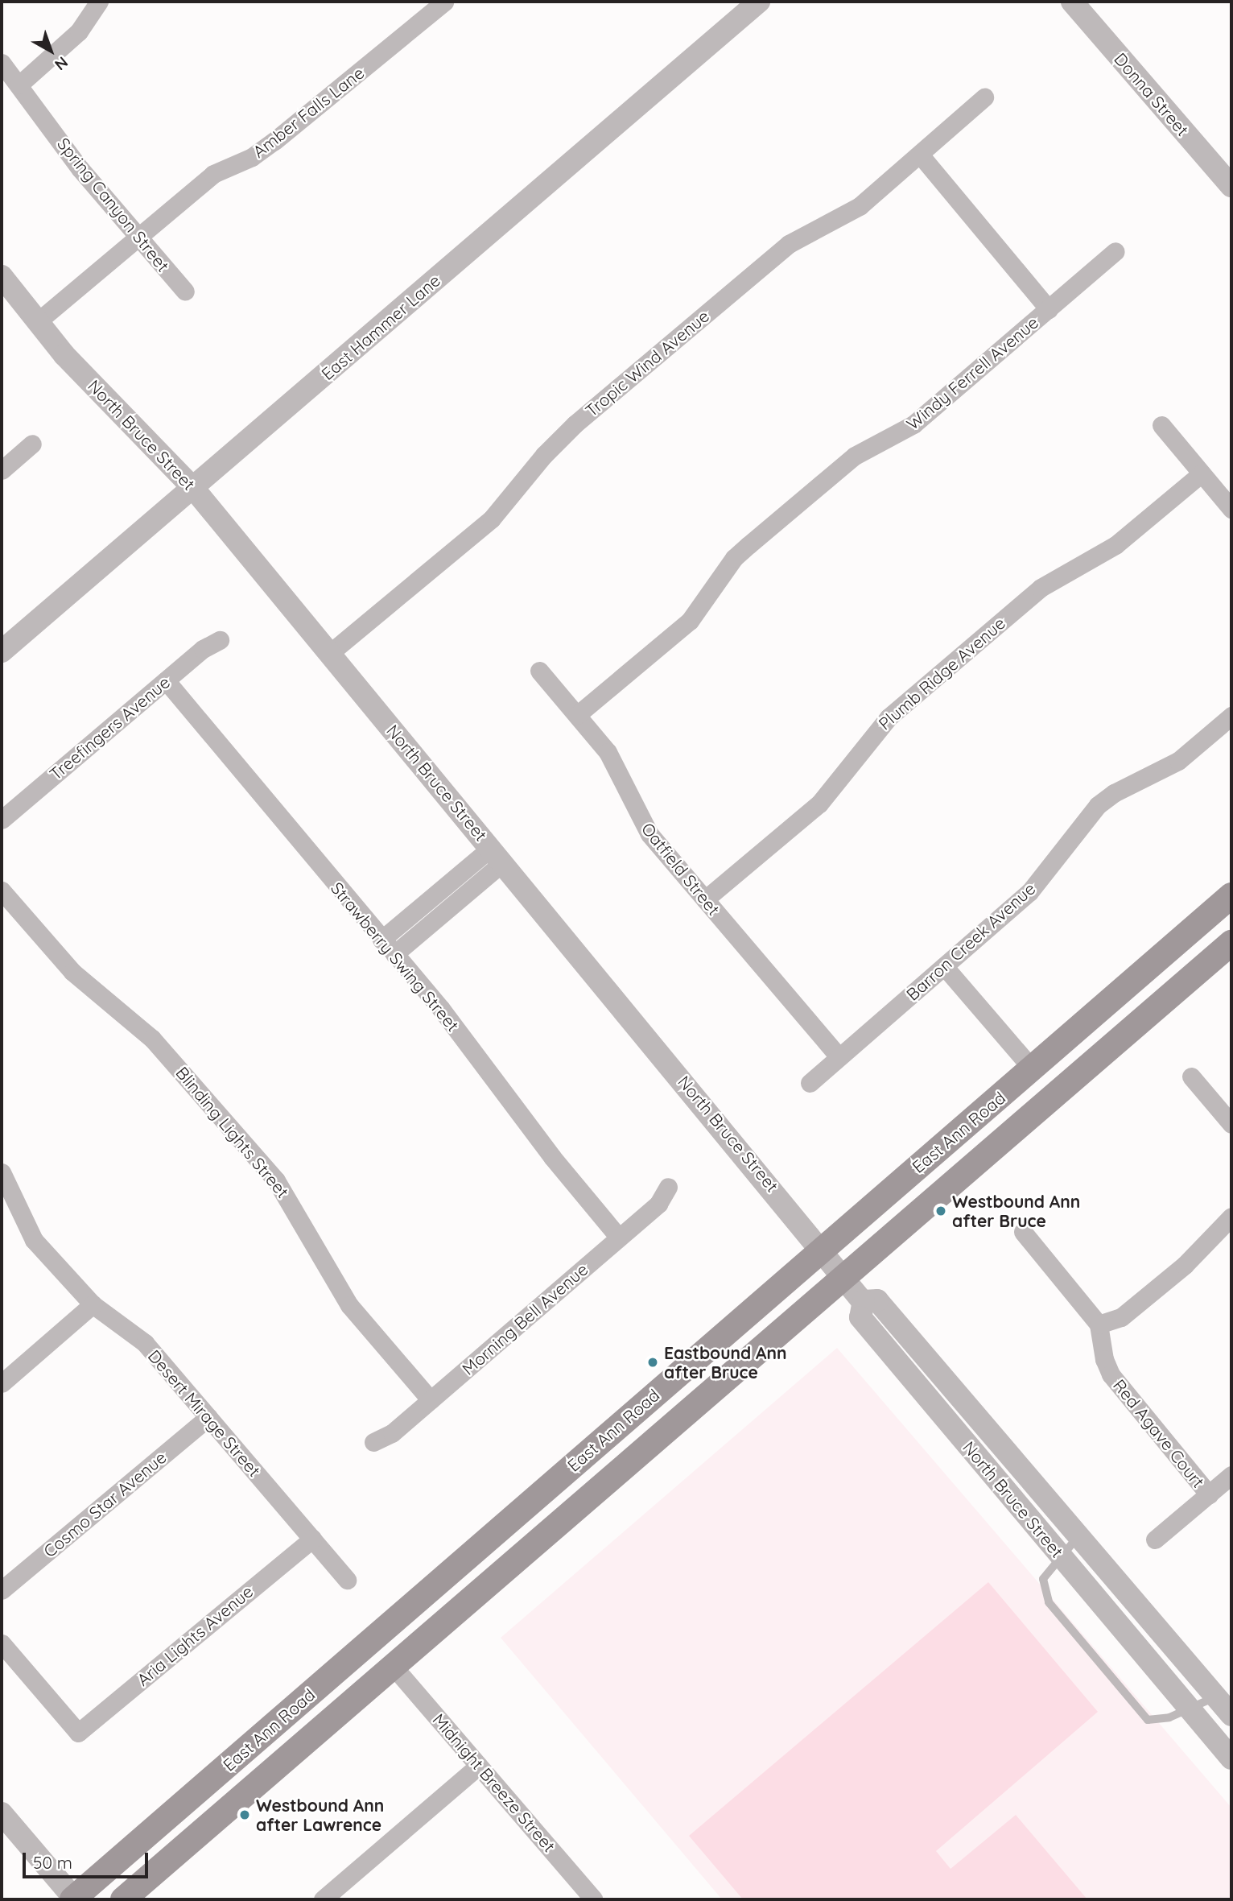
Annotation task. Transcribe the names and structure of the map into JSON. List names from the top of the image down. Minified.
{"streets":{"main road":["East Ann Road"],"street":["Donna Street","Amber Falls Lane","Spring Canyon Street","East Hammer Lane","Tropic Wind Avenue","Windy Ferrell Avenue","North Bruce Street","Plumb Ridge Avenue","Treefingers Avenue","Oatfield Street","Barron Creek Avenue","Strawberry Swing Street","Blinding Lights Street","Morning Bell Avenue","Desert Mirage Street","Red Agave Court","Cosmo Star Avenue","Aria Lights Avenue","Midnight Breeze Street"]},"crossings":[["Amber Falls Lane","Spring Canyon Street"],["Amber Falls Lane","North Bruce Street"],["East Hammer Lane","North Bruce Street"],["Tropic Wind Avenue","North Bruce Street"],["Windy Ferrell Avenue","Oatfield Street"],["North Bruce Street","East Ann Road"],["Plumb Ridge Avenue","Oatfield Street"],["Treefingers Avenue","Strawberry Swing Street"],["Oatfield Street","Barron Creek Avenue"],["Strawberry Swing Street","Morning Bell Avenue"],["Blinding Lights Street","Morning Bell Avenue"],["East Ann Road","Midnight Breeze Street"],["Desert Mirage Street","Cosmo Star Avenue"],["Desert Mirage Street","Aria Lights Avenue"]],"places":["Westbound Ann after Bruce","Eastbound Ann after Bruce","Westbound Ann after Lawrence"],"scale_bar":"50 m","north":"bottom right"}
